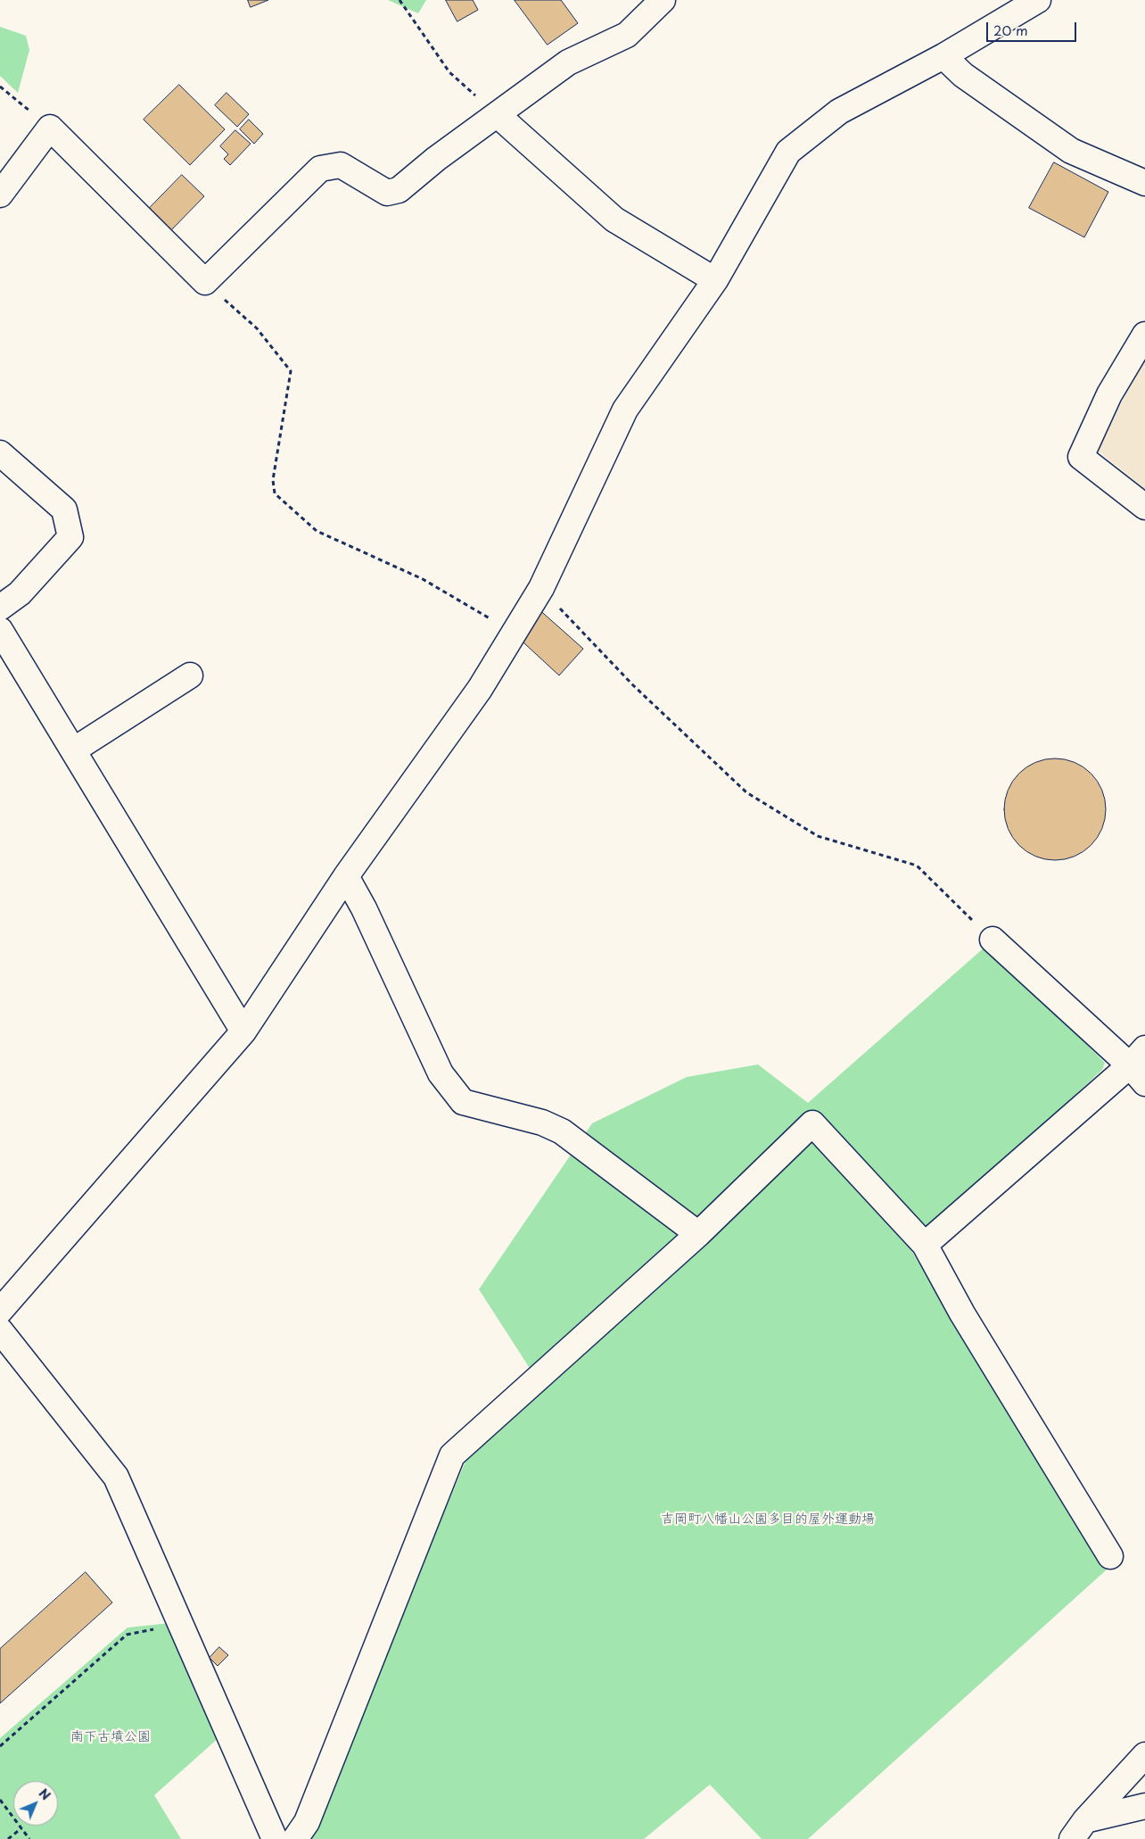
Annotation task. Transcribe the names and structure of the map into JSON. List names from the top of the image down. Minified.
{"parks":["吉岡町八幡山公園多目的屋外運動場","南下古墳公園"],"scale_bar":"20 m","north":"top right"}
